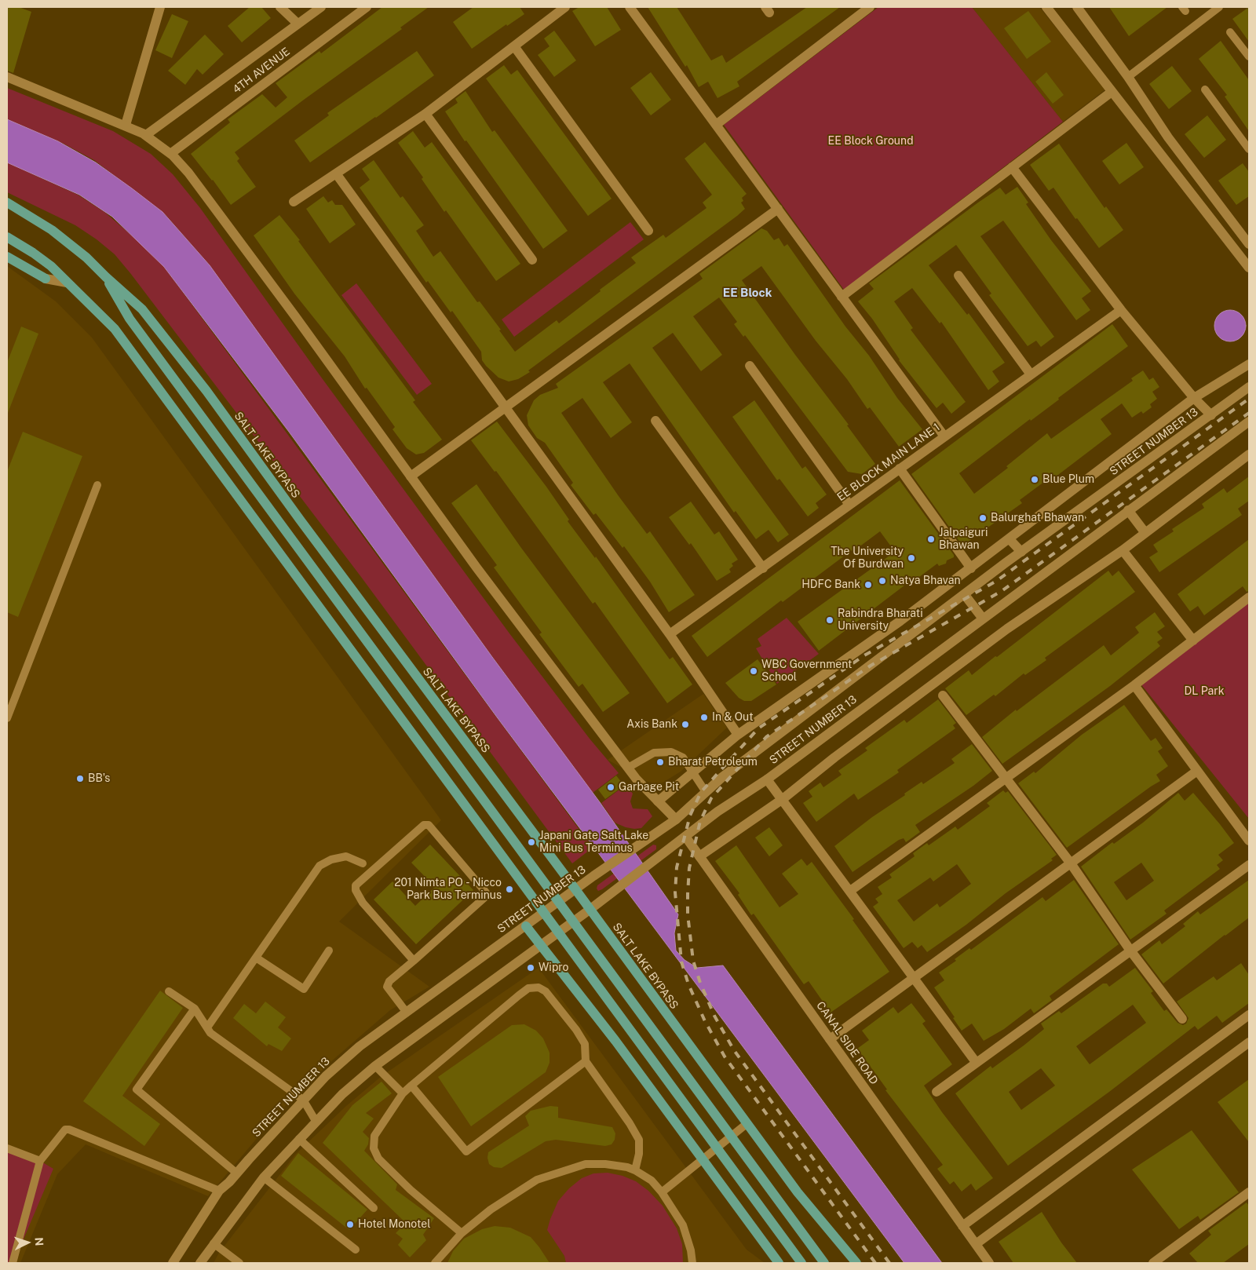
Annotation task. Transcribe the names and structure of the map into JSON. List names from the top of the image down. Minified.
{"streets":{"main road":["SALT LAKE BYPASS"],"street":["4TH AVENUE","STREET NUMBER 13","EE BLOCK MAIN LANE 1","CANAL SIDE ROAD"]},"crossings":[["STREET NUMBER 13","SALT LAKE BYPASS"],["STREET NUMBER 13","CANAL SIDE ROAD"]],"districts":["EE Block"],"parks":["EE Block Ground","DL Park"],"places":["Blue Plum","Balurghat Bhawan","Jalpaiguri Bhawan","The University Of Burdwan","Natya Bhavan","HDFC Bank","Rabindra Bharati University","WBC Government School","In & Out","Axis Bank","Bharat Petroleum","BB's","Garbage Pit","Japani Gate Salt Lake Mini Bus Terminus","201 Nimta PO - Nicco Park Bus Terminus","Wipro","Hotel Monotel"],"north":"right"}
